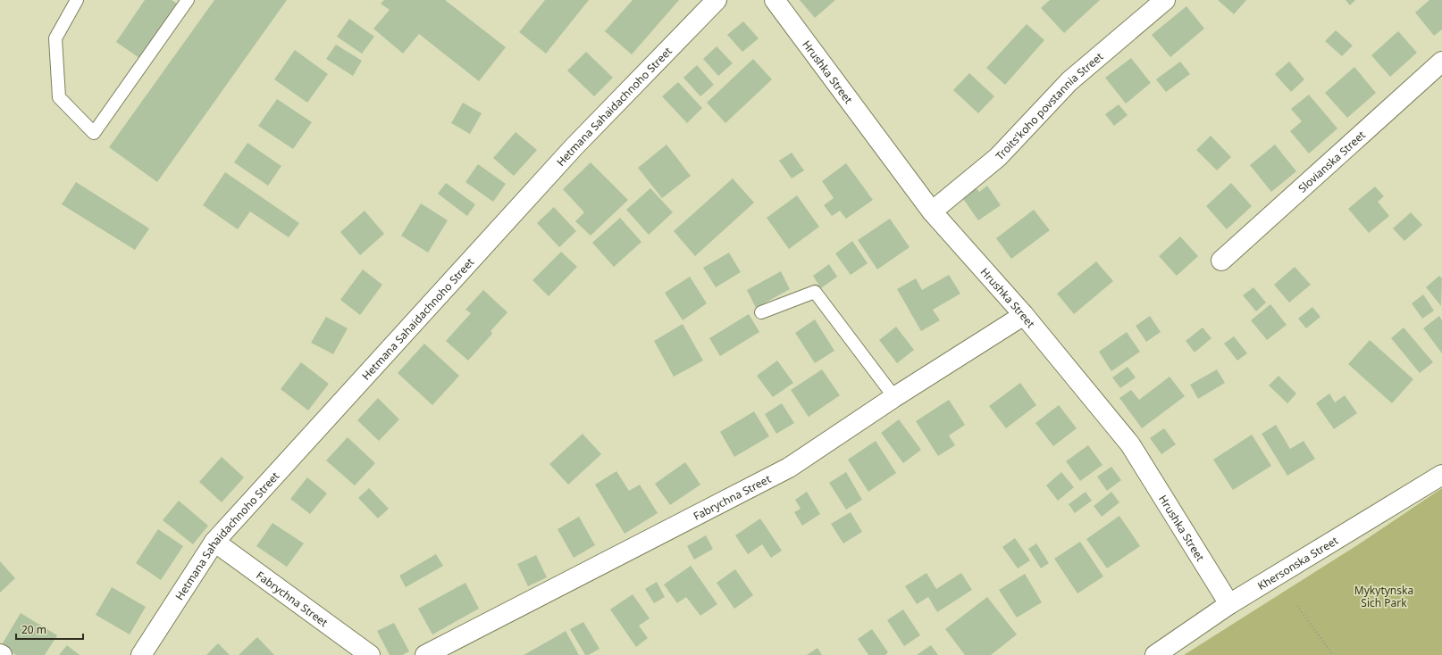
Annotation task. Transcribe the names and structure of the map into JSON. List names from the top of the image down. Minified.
{"streets":{"street":["Hrushka Street","Hetmana Sahaidachnoho Street","Troits'koho povstannia Street","Slovianska Street","Fabrychna Street","Khersonska Street"]},"crossings":[["Hrushka Street","Troits'koho povstannia Street"],["Hrushka Street","Fabrychna Street"],["Hrushka Street","Khersonska Street"],["Hetmana Sahaidachnoho Street","Fabrychna Street"]],"parks":["Mykytynska Sich Park"],"scale_bar":"20 m"}
